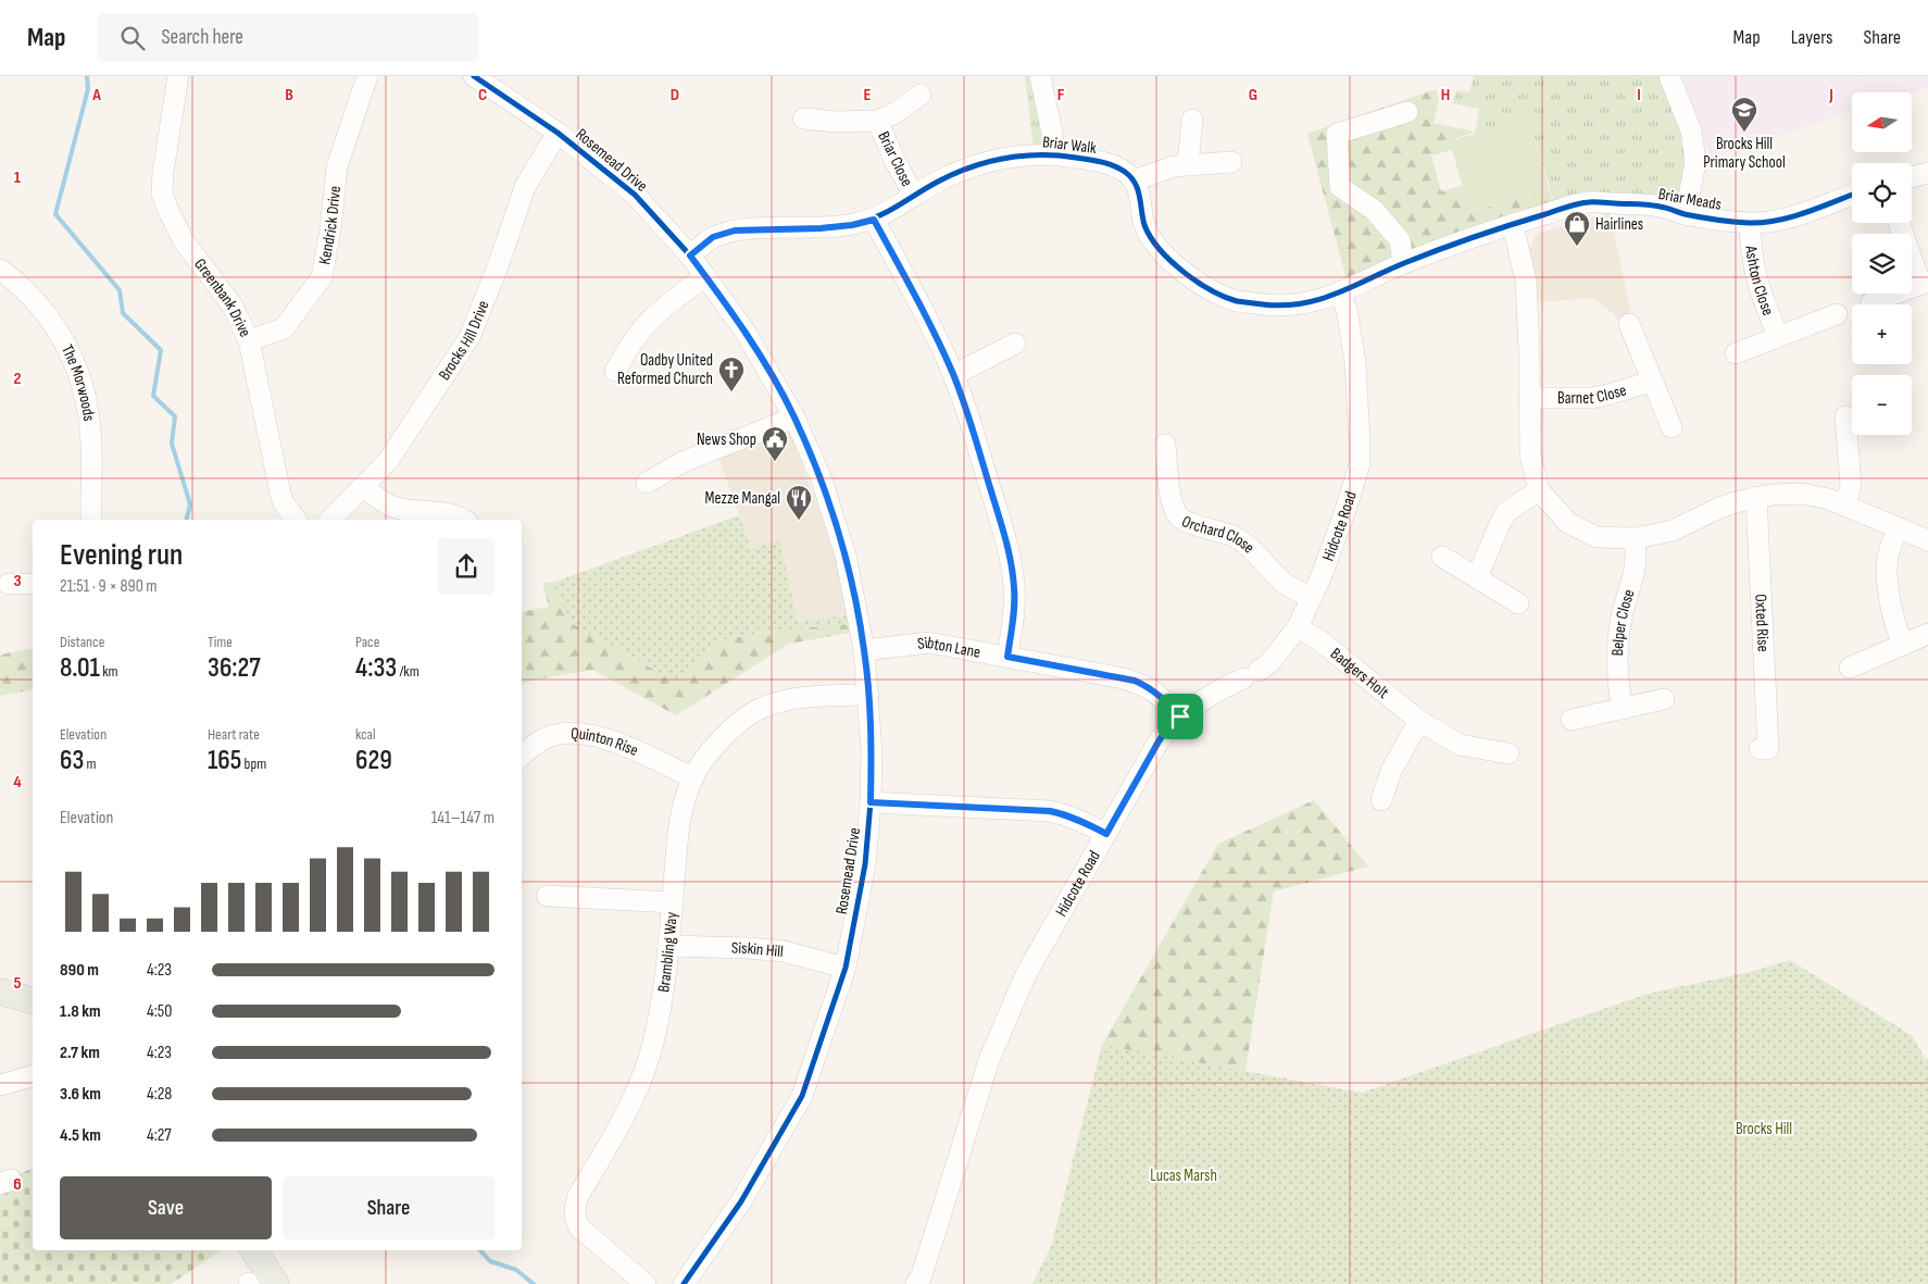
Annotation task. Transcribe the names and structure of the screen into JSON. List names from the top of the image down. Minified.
{"streets":{"street":["Briar Walk","Briar Close","Rosemead Drive","Briar Meads","Kendrick Drive","Ashton Close","Greenbank Drive","Brocks Hill Drive","The Morwoods","Barnet Close","Hidcote Road","Orchard Close","Belper Close","Oxted Rise","Sibton Lane","Badgers Holt","Quinton Rise","Siskin Hill","Brambling Way"]},"crossings":[["Briar Walk","Briar Close"],["Briar Walk","Rosemead Drive"],["Rosemead Drive","Brocks Hill Drive"],["Rosemead Drive","Sibton Lane"],["Rosemead Drive","Siskin Hill"],["Rosemead Drive","Brambling Way"],["Briar Meads","Ashton Close"],["Kendrick Drive","Greenbank Drive"],["Hidcote Road","Orchard Close"],["Hidcote Road","Sibton Lane"],["Hidcote Road","Badgers Holt"],["Quinton Rise","Brambling Way"],["Siskin Hill","Brambling Way"]],"parks":["Brocks Hill","Lucas Marsh"],"places":{"school or university":["Brocks Hill Primary School"],"shop":["Hairlines"],"church":["Oadby United Reformed Church"],"public building":["News Shop"],"restaurant":["Mezze Mangal"]},"north":"left","page":{"header":"Map","search":"Search here","nav":["Map","Layers","Share"],"map_buttons":["+","−"],"heading":["Evening run","21:51 · 9 × 890 m"],"stats":[["Distance","8.01 km"],["Time","36:27"],["Pace","4:33 /km"],["Elevation","63 m"],["Heart rate","165 bpm"],["kcal","629"]],"chart":["Elevation","141–147 m"],"list":[{"name":"890 m","note":"4:23"},{"name":"1.8 km","note":"4:50"},{"name":"2.7 km","note":"4:23"},{"name":"3.6 km","note":"4:28"},{"name":"4.5 km","note":"4:27"}],"buttons":["Save","Share"]},"grid":{"columns":["A","B","C","D","E","F","G","H","I","J"],"rows":["1","2","3","4","5","6"]}}
